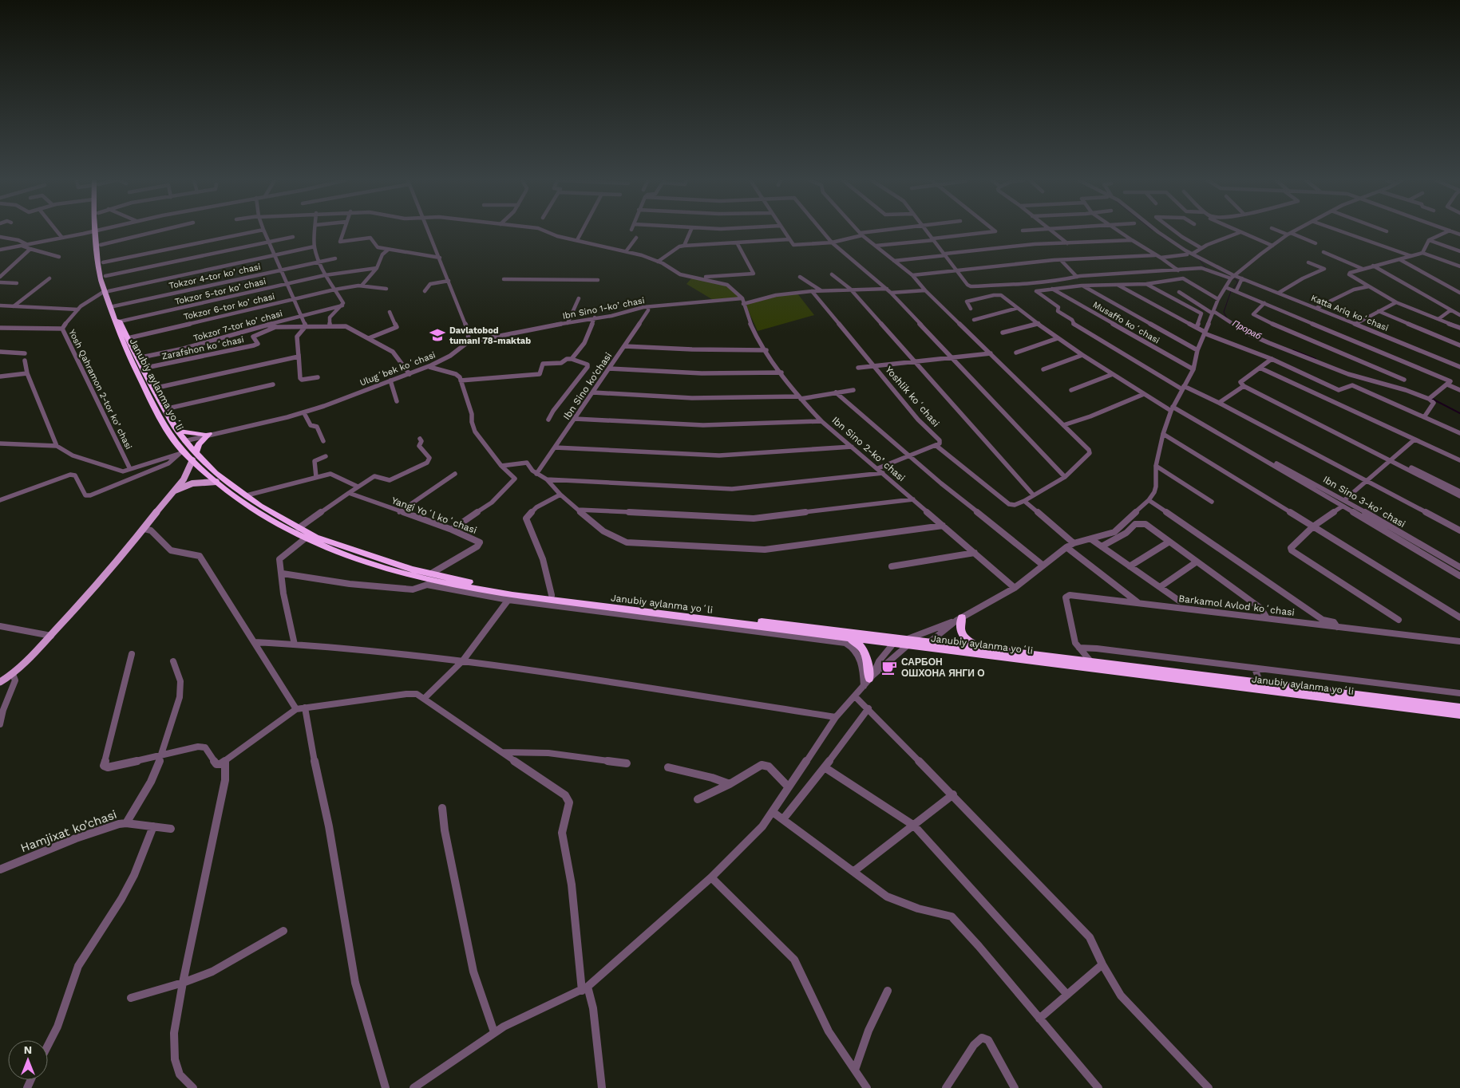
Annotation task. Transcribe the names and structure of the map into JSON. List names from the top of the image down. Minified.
{"streets":{"highway":["Janubiy aylanma yoʻli"],"street":["Tokzor 4-tor koʼchasi","Tokzor 5-tor koʼchasi","Tokzor 6-tor koʼchasi","Ibn Sino 1-koʼchasi","Katta Ariq koʻchasi","Musaffo koʻchasi","Tokzor 7-tor koʼchasi","Zarafshon koʻchasi","Ulugʻbek koʻchasi","Ibn Sino ko'chasi","Yosh Qahramon 2-tor koʼchasi","Yoshlik koʻchasi","Ibn Sino 2-koʼchasi","Ibn Sino 3-koʼchasi","Yangi Yoʻl koʻchasi","Barkamol Avlod koʻchasi","Hamjixat ko’chasi"]},"crossings":[["Tokzor 4-tor koʼchasi","Janubiy aylanma yoʻli"],["Tokzor 5-tor koʼchasi","Janubiy aylanma yoʻli"],["Tokzor 6-tor koʼchasi","Janubiy aylanma yoʻli"],["Ibn Sino 1-koʼchasi","Ulugʻbek koʻchasi"],["Ibn Sino 1-koʼchasi","Ibn Sino ko'chasi"],["Ibn Sino 1-koʼchasi","Yoshlik koʻchasi"],["Ibn Sino 1-koʼchasi","Ibn Sino 2-koʼchasi"],["Tokzor 7-tor koʼchasi","Janubiy aylanma yoʻli"],["Zarafshon koʻchasi","Ulugʻbek koʻchasi"],["Zarafshon koʻchasi","Janubiy aylanma yoʻli"],["Ulugʻbek koʻchasi","Janubiy aylanma yoʻli"],["Janubiy aylanma yoʻli","Yangi Yoʻl koʻchasi"],["Janubiy aylanma yoʻli","Barkamol Avlod koʻchasi"]],"water":["Прораб"],"places":{"school or university":["Davlatobod tumani 78-maktab"],"cafe":["САРБОН ОШХОНА ЯНГИ О"]},"north":"top"}
